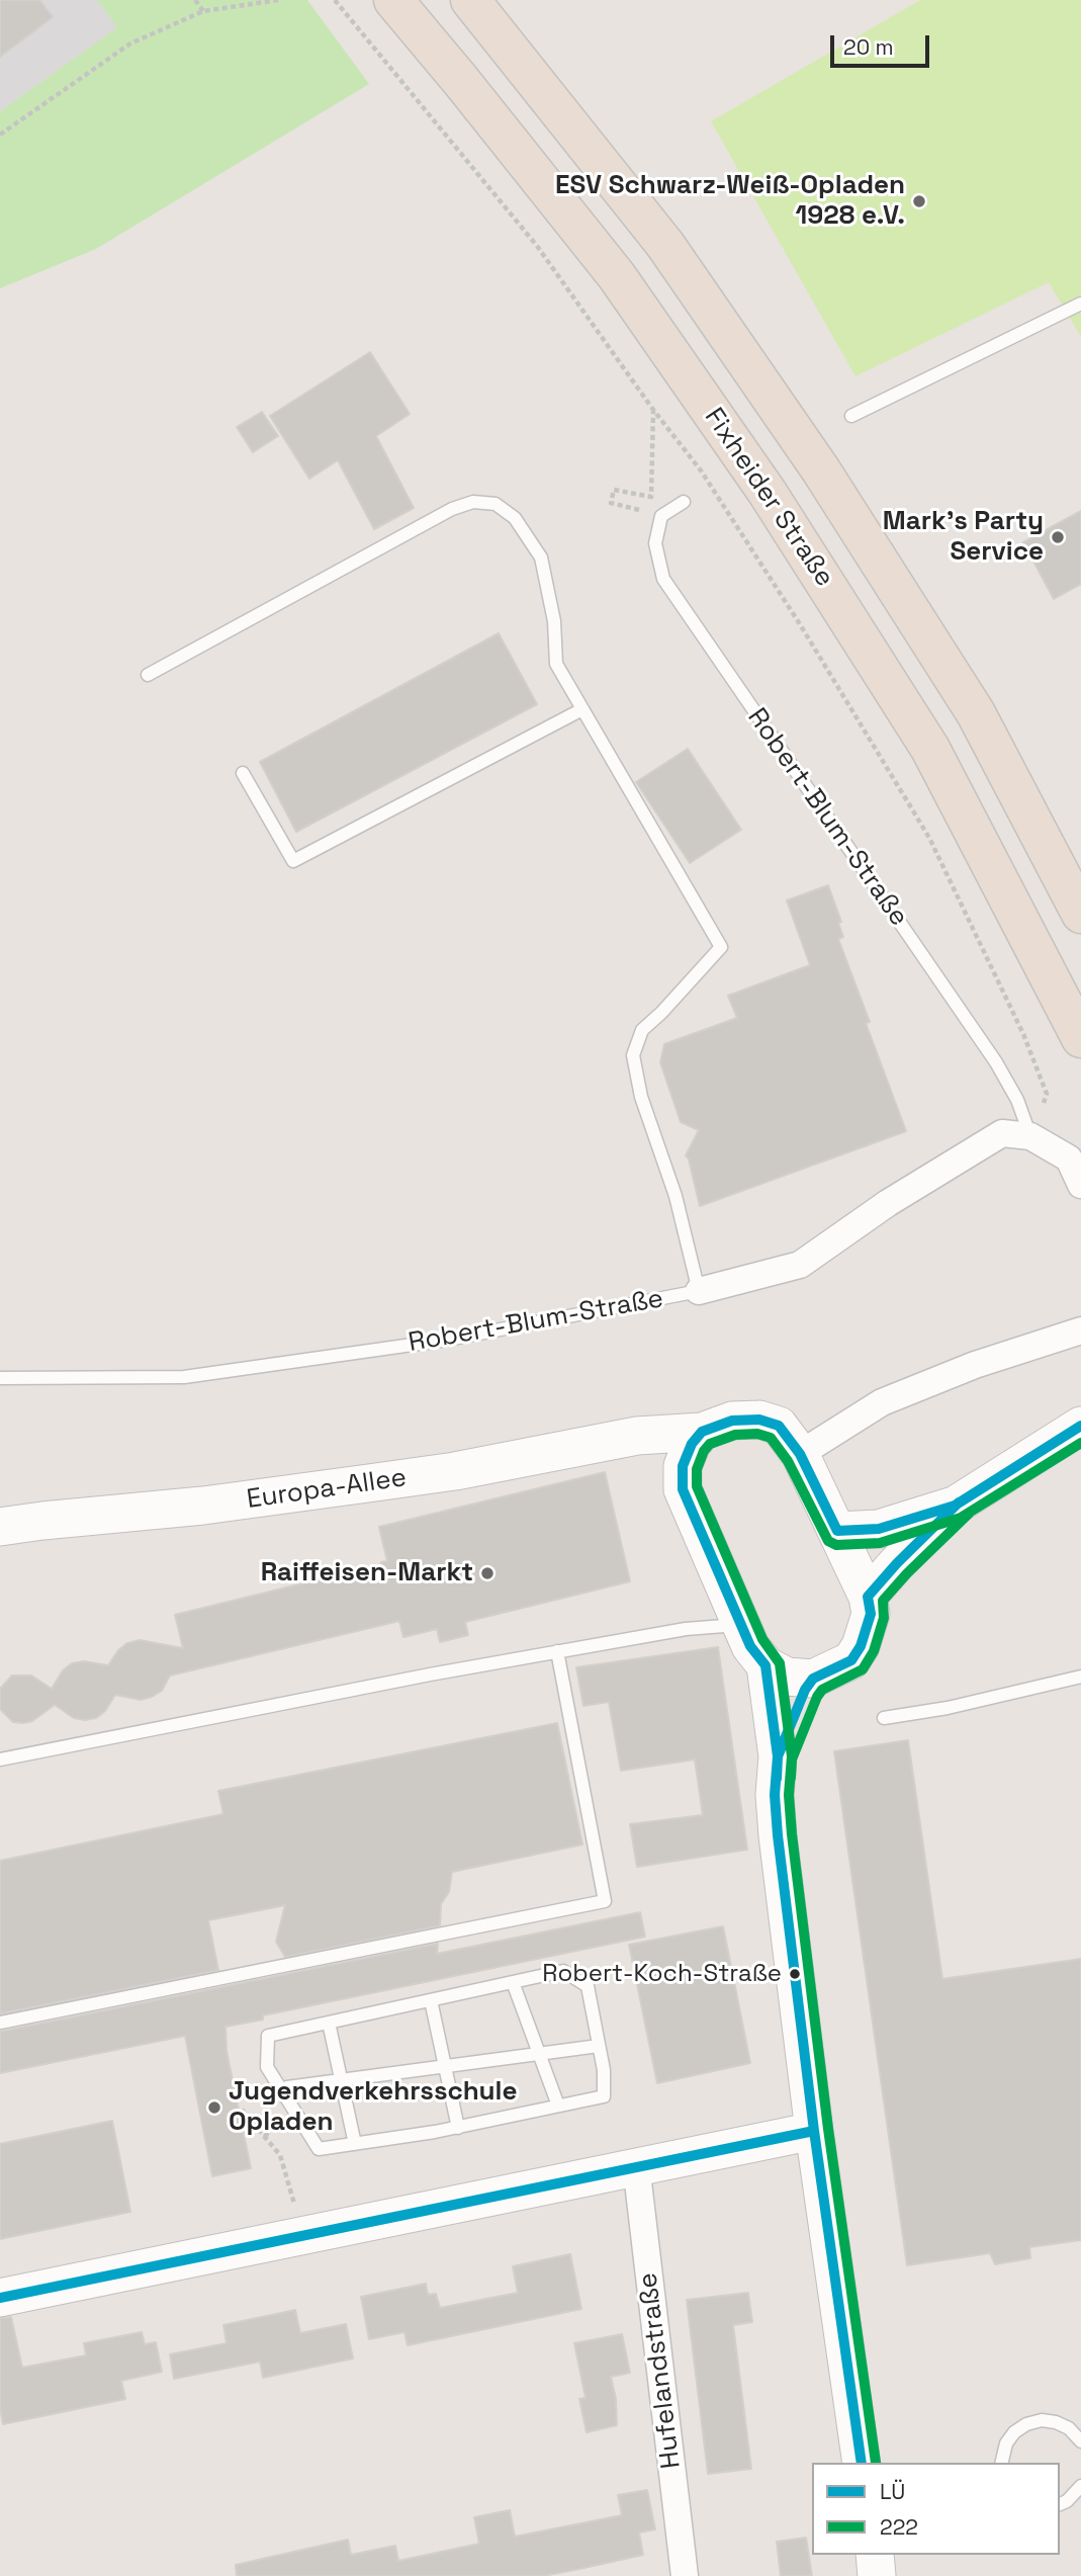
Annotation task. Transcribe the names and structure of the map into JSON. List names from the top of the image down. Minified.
{"streets":{"highway":["Fixheider Straße"],"main road":["Europa-Allee"],"street":["Robert-Blum-Straße","Hufelandstraße"]},"places":["ESV Schwarz-Weiß-Opladen 1928 e.V.","Mark's Party Service","Raiffeisen-Markt","Robert-Koch-Straße","Jugendverkehrsschule Opladen"],"lines":["transit line LÜ","transit line 222"],"legend":["LÜ","222"],"scale_bar":"20 m"}
